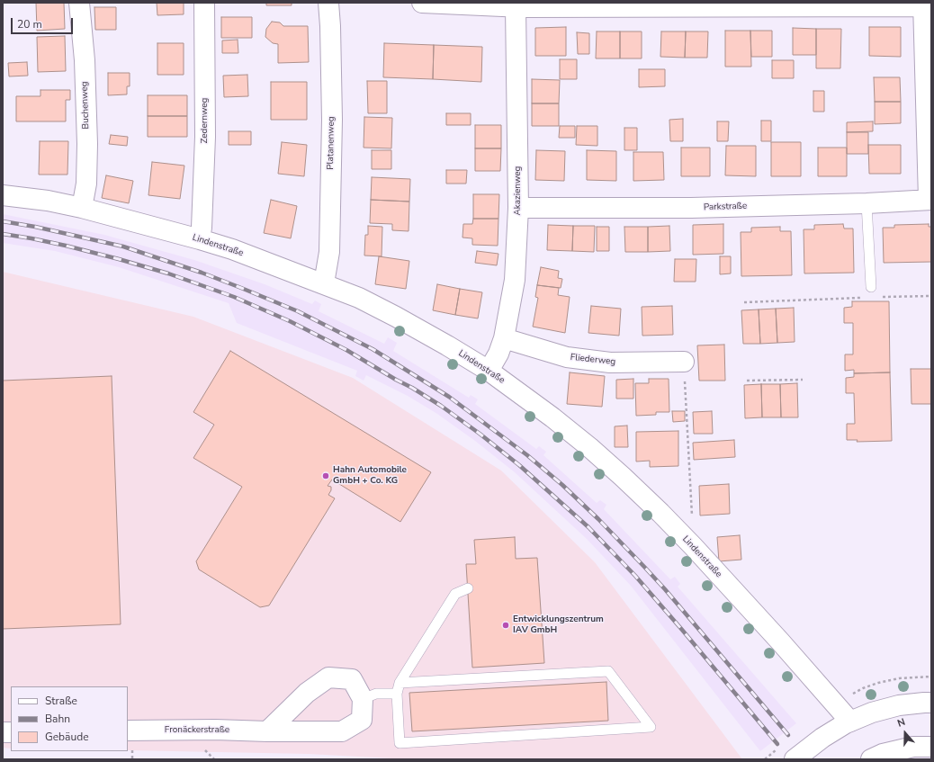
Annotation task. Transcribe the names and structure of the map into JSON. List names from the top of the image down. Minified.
{"streets":{"street":["Buchenweg","Zedernweg","Platanenweg","Akazienweg","Parkstraße","Lindenstraße","Fliederweg","Fronäckerstraße"]},"crossings":[["Buchenweg","Lindenstraße"],["Zedernweg","Lindenstraße"],["Platanenweg","Lindenstraße"],["Akazienweg","Parkstraße"],["Akazienweg","Lindenstraße"],["Akazienweg","Fliederweg"]],"places":["Hahn Automobile GmbH + Co. KG","Entwicklungszentrum IAV GmbH"],"legend":["Straße","Bahn","Gebäude"],"scale_bar":"20 m","north":"top"}
